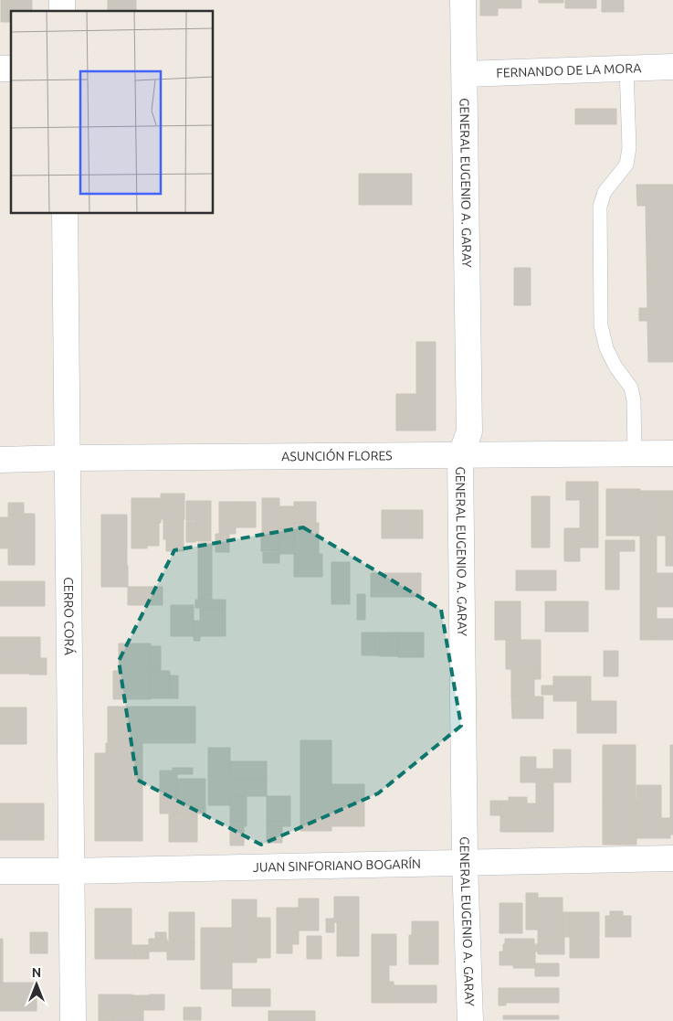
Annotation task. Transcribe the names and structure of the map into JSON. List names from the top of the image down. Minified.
{"streets":{"street":["FERNANDO DE LA MORA","GENERAL EUGENIO A. GARAY","ASUNCIÓN FLORES","CERRO CORÁ","JUAN SINFORIANO BOGARÍN"]},"crossings":[["FERNANDO DE LA MORA","GENERAL EUGENIO A. GARAY"],["GENERAL EUGENIO A. GARAY","ASUNCIÓN FLORES"],["GENERAL EUGENIO A. GARAY","JUAN SINFORIANO BOGARÍN"],["ASUNCIÓN FLORES","CERRO CORÁ"],["CERRO CORÁ","JUAN SINFORIANO BOGARÍN"]],"north":"top"}
